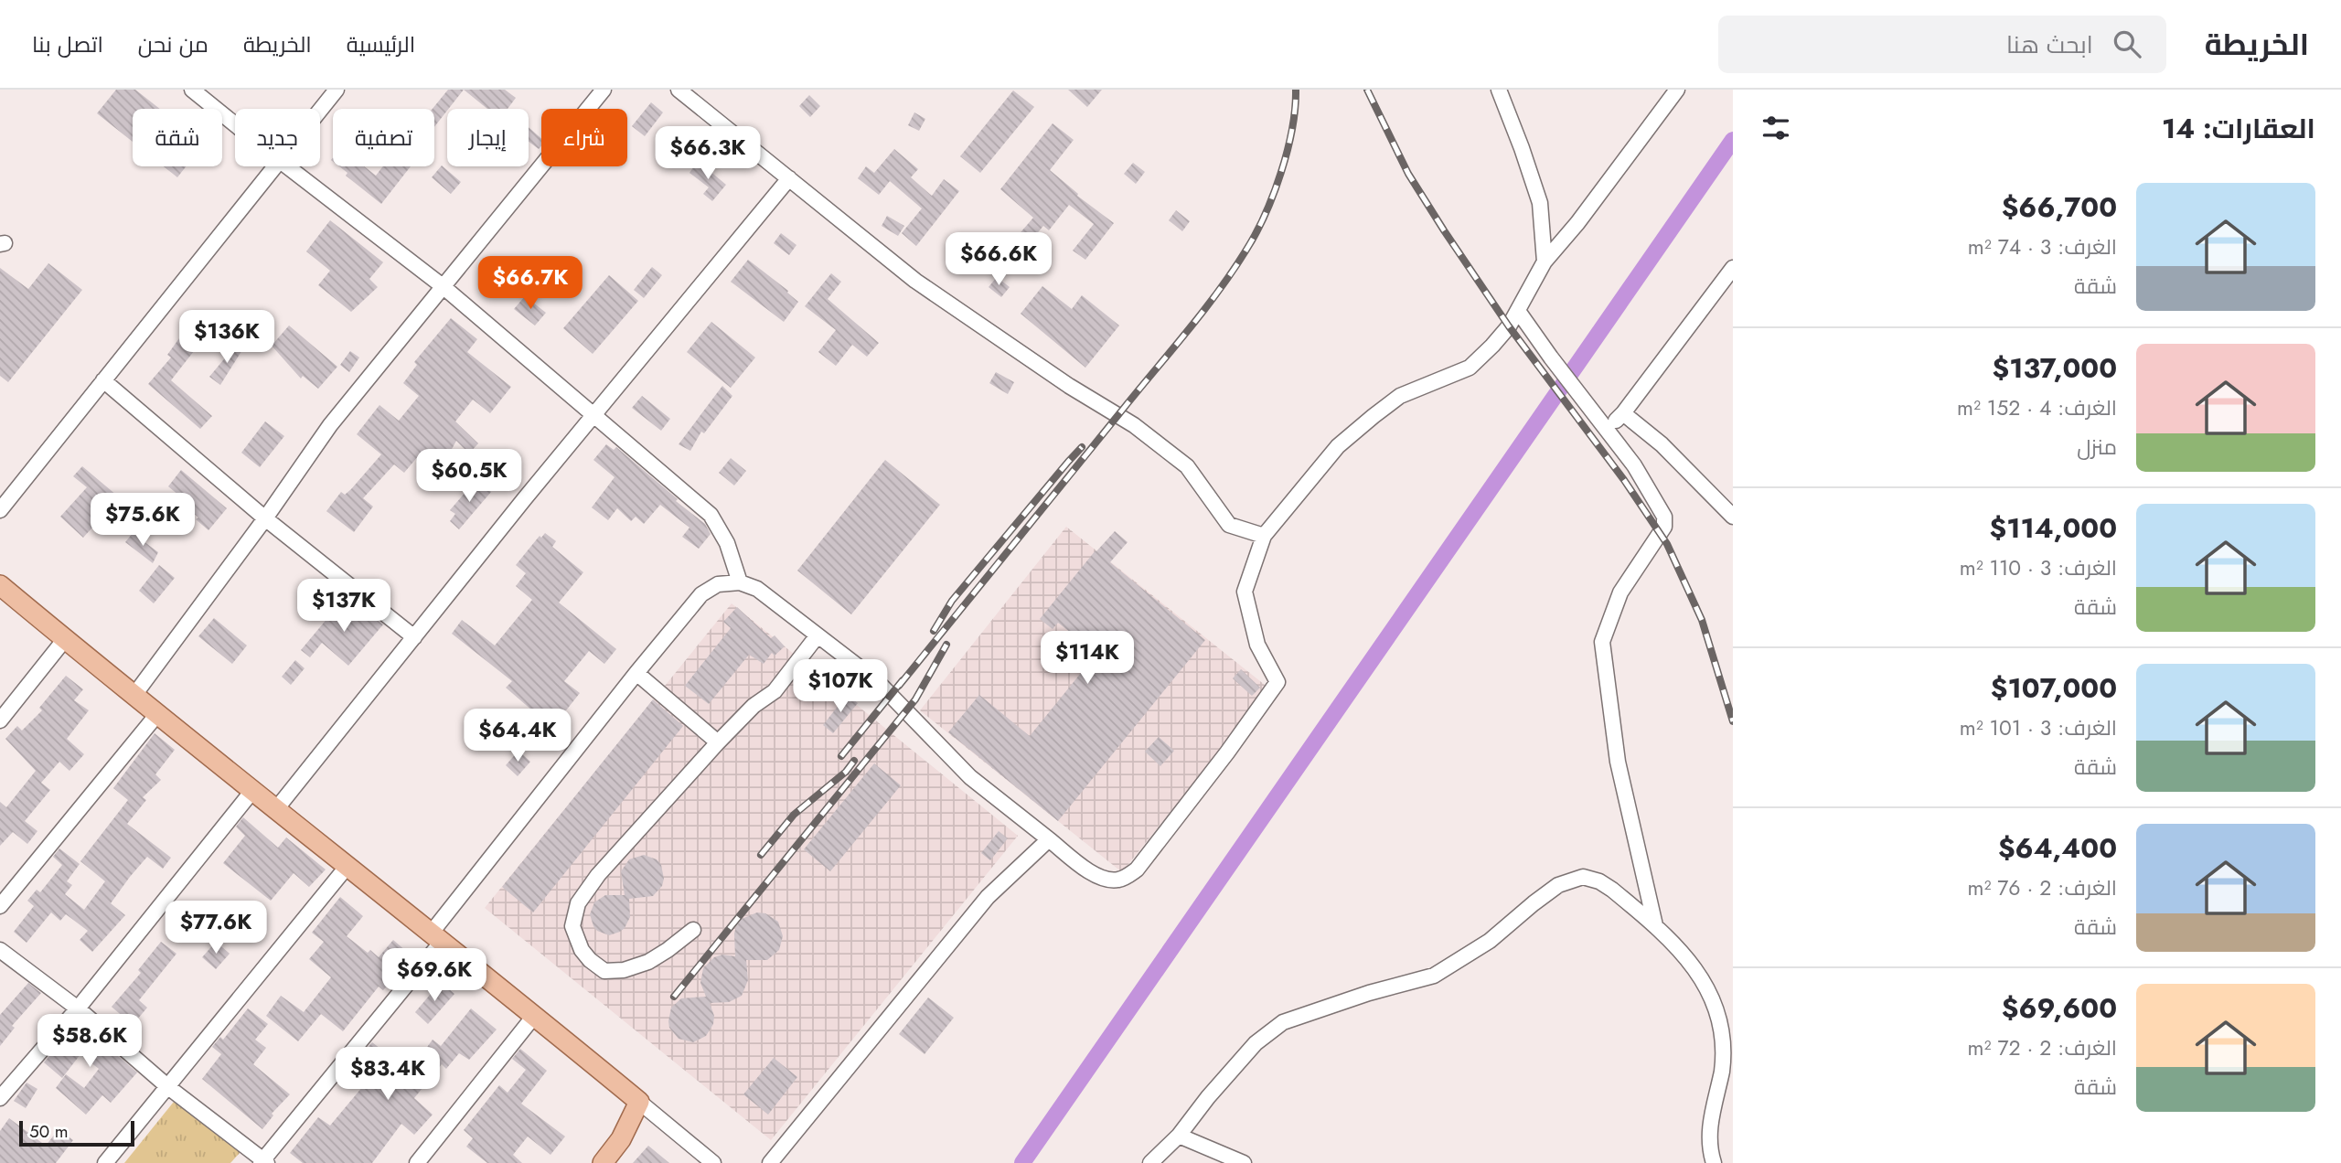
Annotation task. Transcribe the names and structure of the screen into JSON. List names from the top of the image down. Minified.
{"scale_bar":"50 m","page":{"header":"الخريطة","search":"ابحث هنا","nav":["الرئيسية","الخريطة","من نحن","اتصل بنا"],"heading":"العقارات: 14","chip":["شراء","إيجار","تصفية","جديد","شقة"],"price":["$66.3K","$66.6K","$66.7K","$136K","$60.5K","$75.6K","$137K","$114K","$107K","$64.4K","$77.6K","$69.6K","$58.6K","$83.4K"],"list":[{"name":"$66,700","note":"الغرف: 3 · 74 m² · شقة"},{"name":"$137,000","note":"الغرف: 4 · 152 m² · منزل"},{"name":"$114,000","note":"الغرف: 3 · 110 m² · شقة"},{"name":"$107,000","note":"الغرف: 3 · 101 m² · شقة"},{"name":"$64,400","note":"الغرف: 2 · 76 m² · شقة"},{"name":"$69,600","note":"الغرف: 2 · 72 m² · شقة"}],"scale":"50 m"}}
